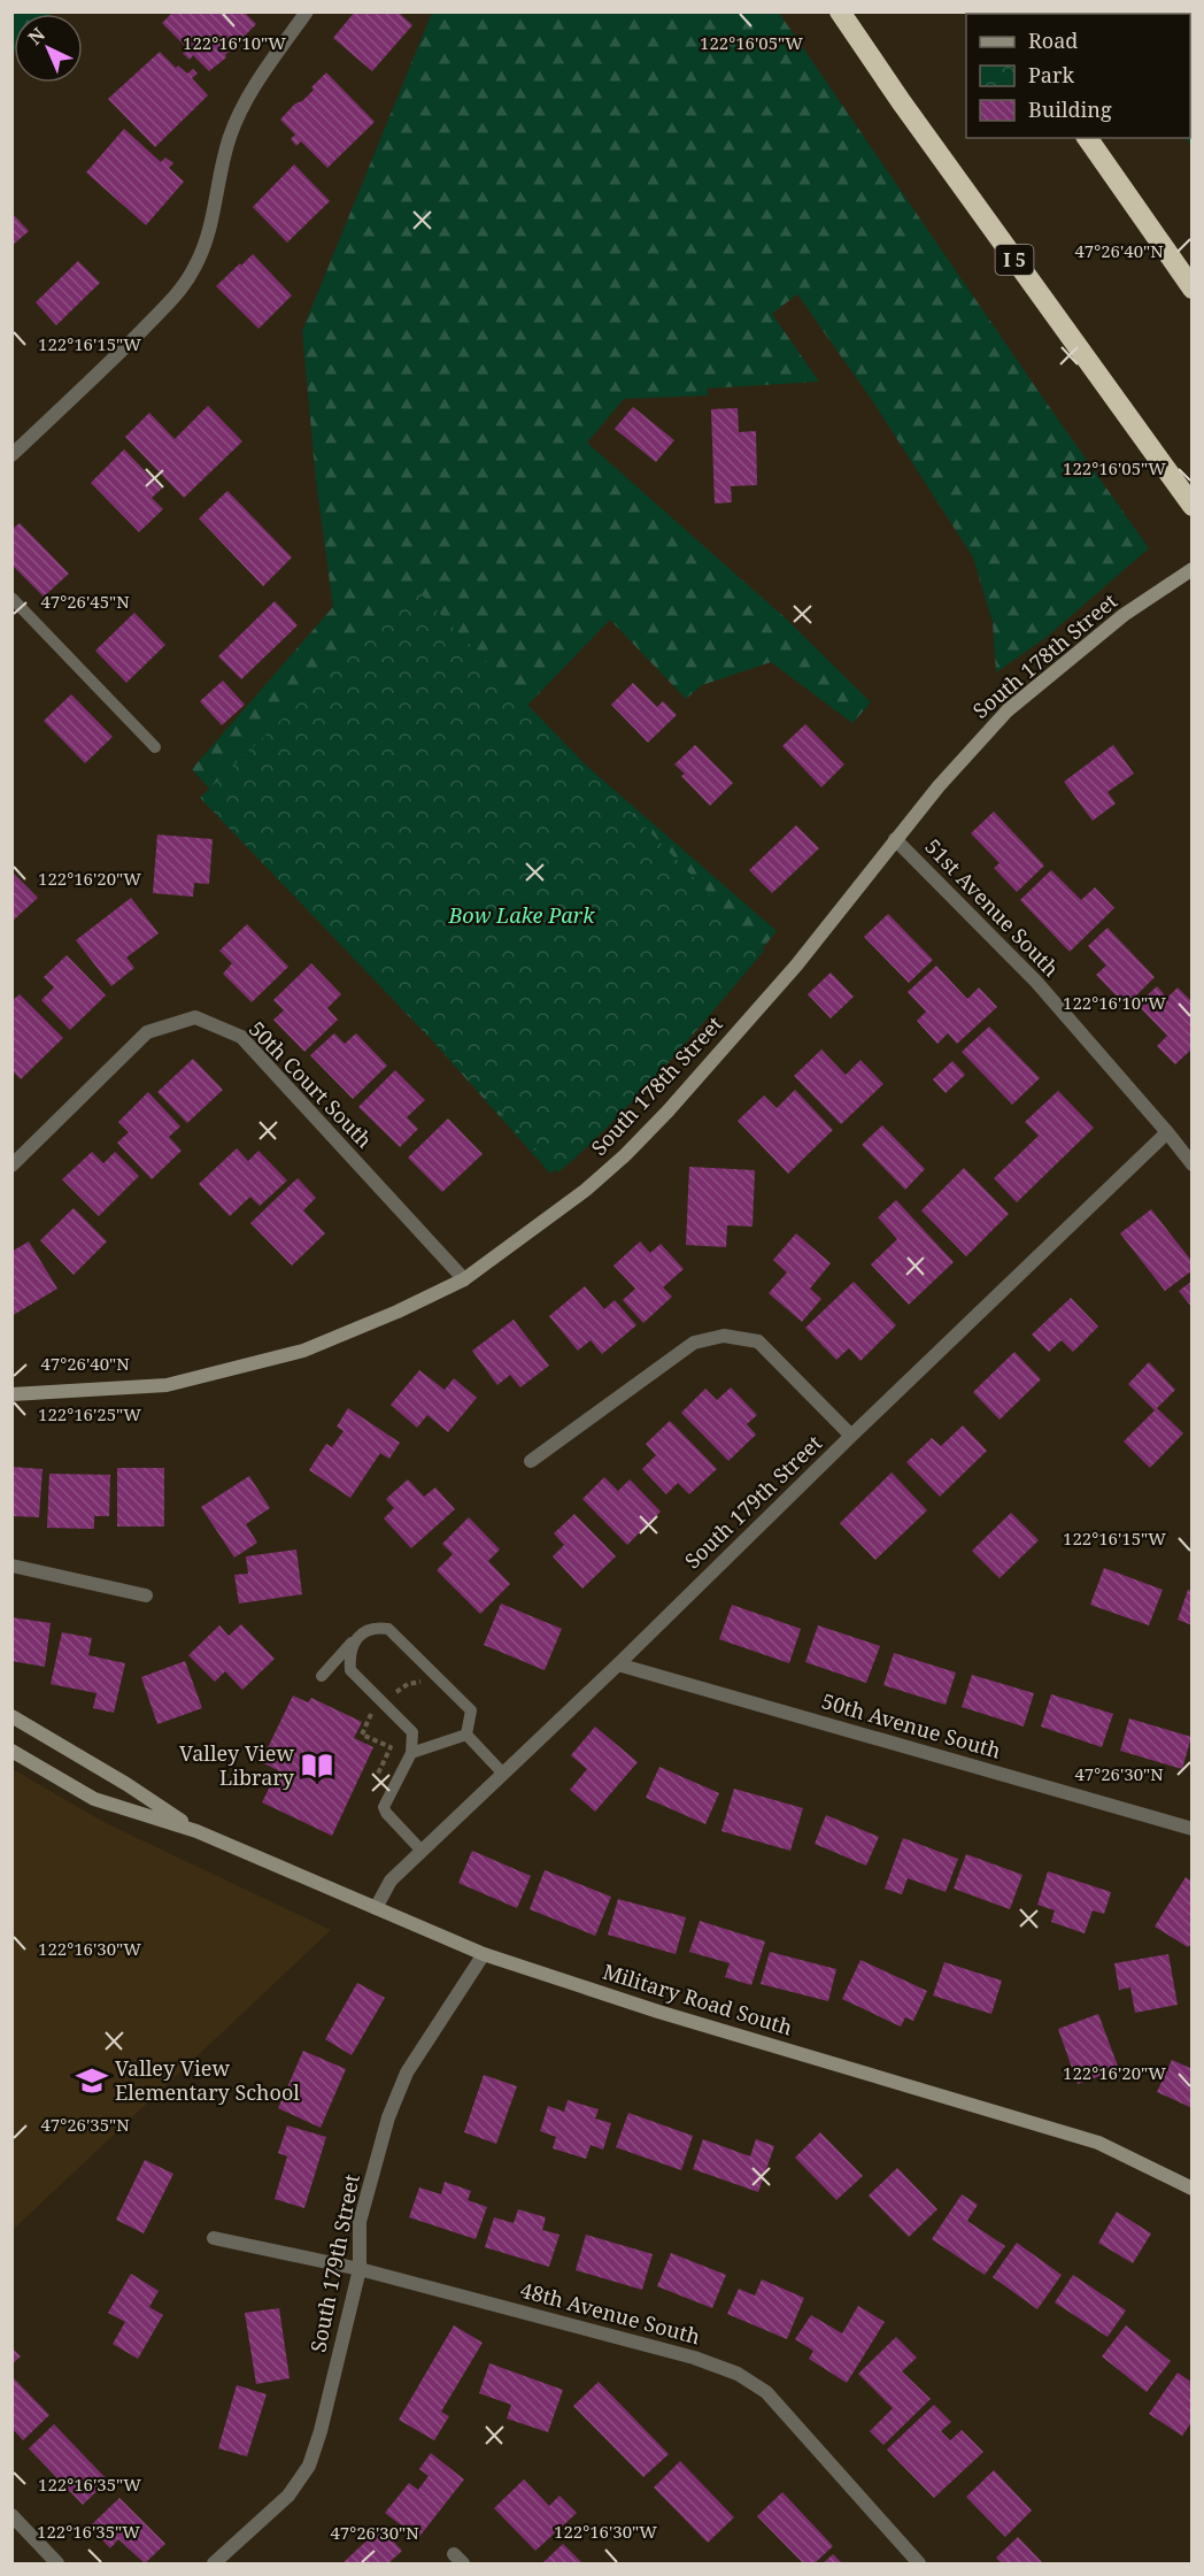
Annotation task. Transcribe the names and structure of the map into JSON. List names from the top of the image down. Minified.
{"streets":{"highway":["I 5"],"street":["South 178th Street","51st Avenue South","50th Court South","South 179th Street","50th Avenue South","Military Road South","48th Avenue South"]},"crossings":[["South 178th Street","51st Avenue South"],["South 178th Street","50th Court South"],["51st Avenue South","South 179th Street"],["South 179th Street","50th Avenue South"],["South 179th Street","Military Road South"],["South 179th Street","48th Avenue South"]],"parks":["Bow Lake Park"],"places":{"library":["Valley View Library"],"school or university":["Valley View Elementary School"]},"legend":["Road","Park","Building"],"north":"top left","coordinates":["122°16'10\"W","122°16'05\"W","47°26'40\"N","122°16'15\"W","47°26'45\"N","122°16'20\"W","122°16'25\"W","47°26'30\"N","122°16'30\"W","47°26'35\"N","122°16'35\"W"]}
